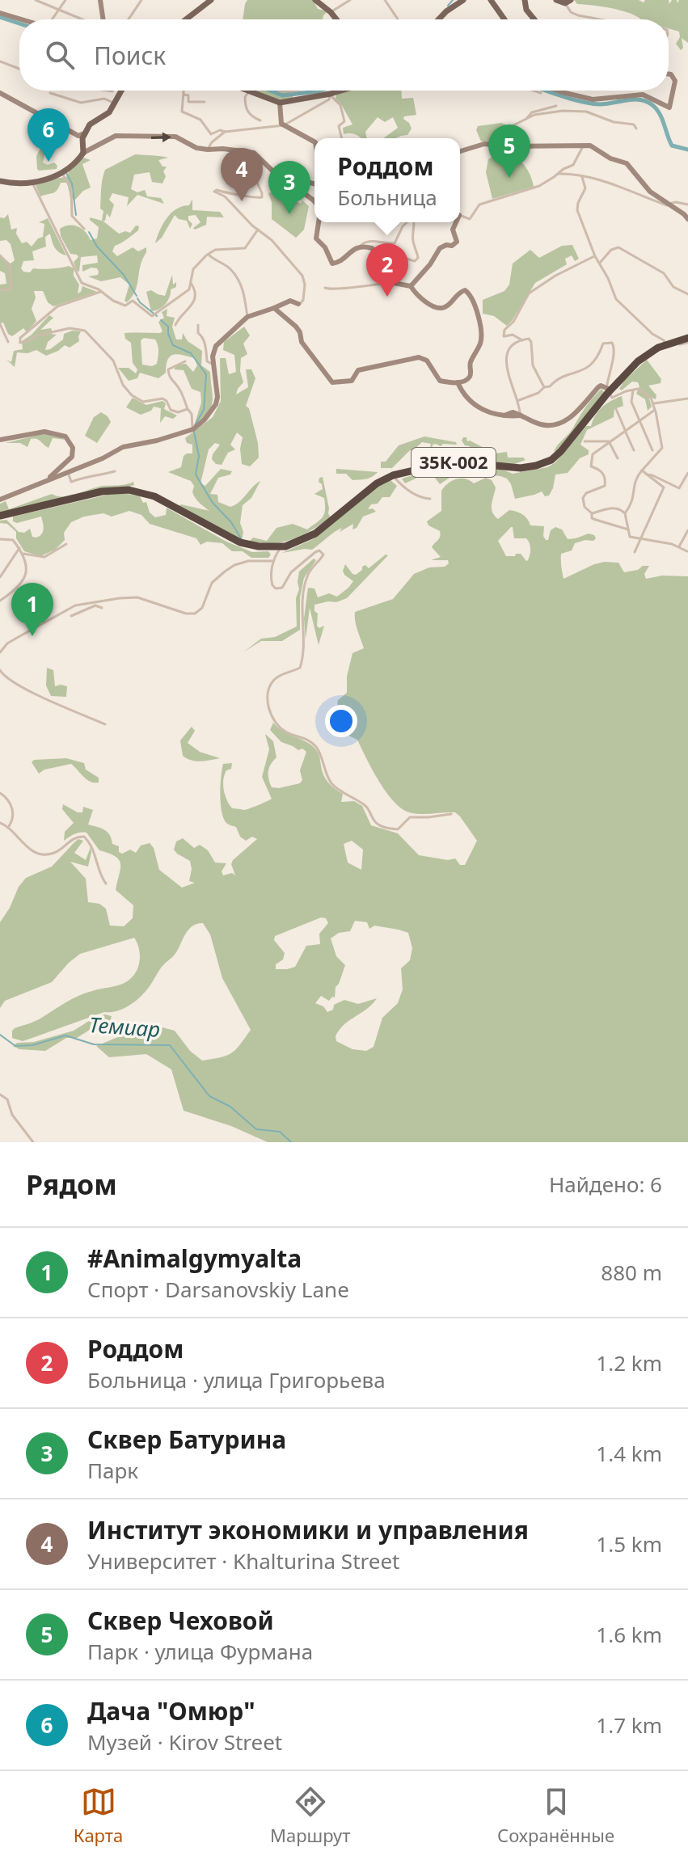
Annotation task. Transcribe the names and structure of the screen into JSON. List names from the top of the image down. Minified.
{"streets":{"highway":["35К-002"]},"water":["Темиар"],"page":{"search":"Поиск","pins":["6","5","4","3","2","1"],"popup":["Роддом","Больница"],"heading":["Рядом","Найдено: 6"],"list":[{"mark":"1","name":"#Animalgymyalta","note":"Спорт · Darsanovskiy Lane","value":"880 m"},{"mark":"2","name":"Роддом","note":"Больница · улица Григорьева","value":"1.2 km"},{"mark":"3","name":"Сквер Батурина","note":"Парк","value":"1.4 km"},{"mark":"4","name":"Институт экономики и управления","note":"Университет · Khalturina Street","value":"1.5 km"},{"mark":"5","name":"Сквер Чеховой","note":"Парк · улица Фурмана","value":"1.6 km"},{"mark":"6","name":"Дача \"Омюр\"","note":"Музей · Kirov Street","value":"1.7 km"}],"nav":["Карта","Маршрут","Сохранённые"]}}
